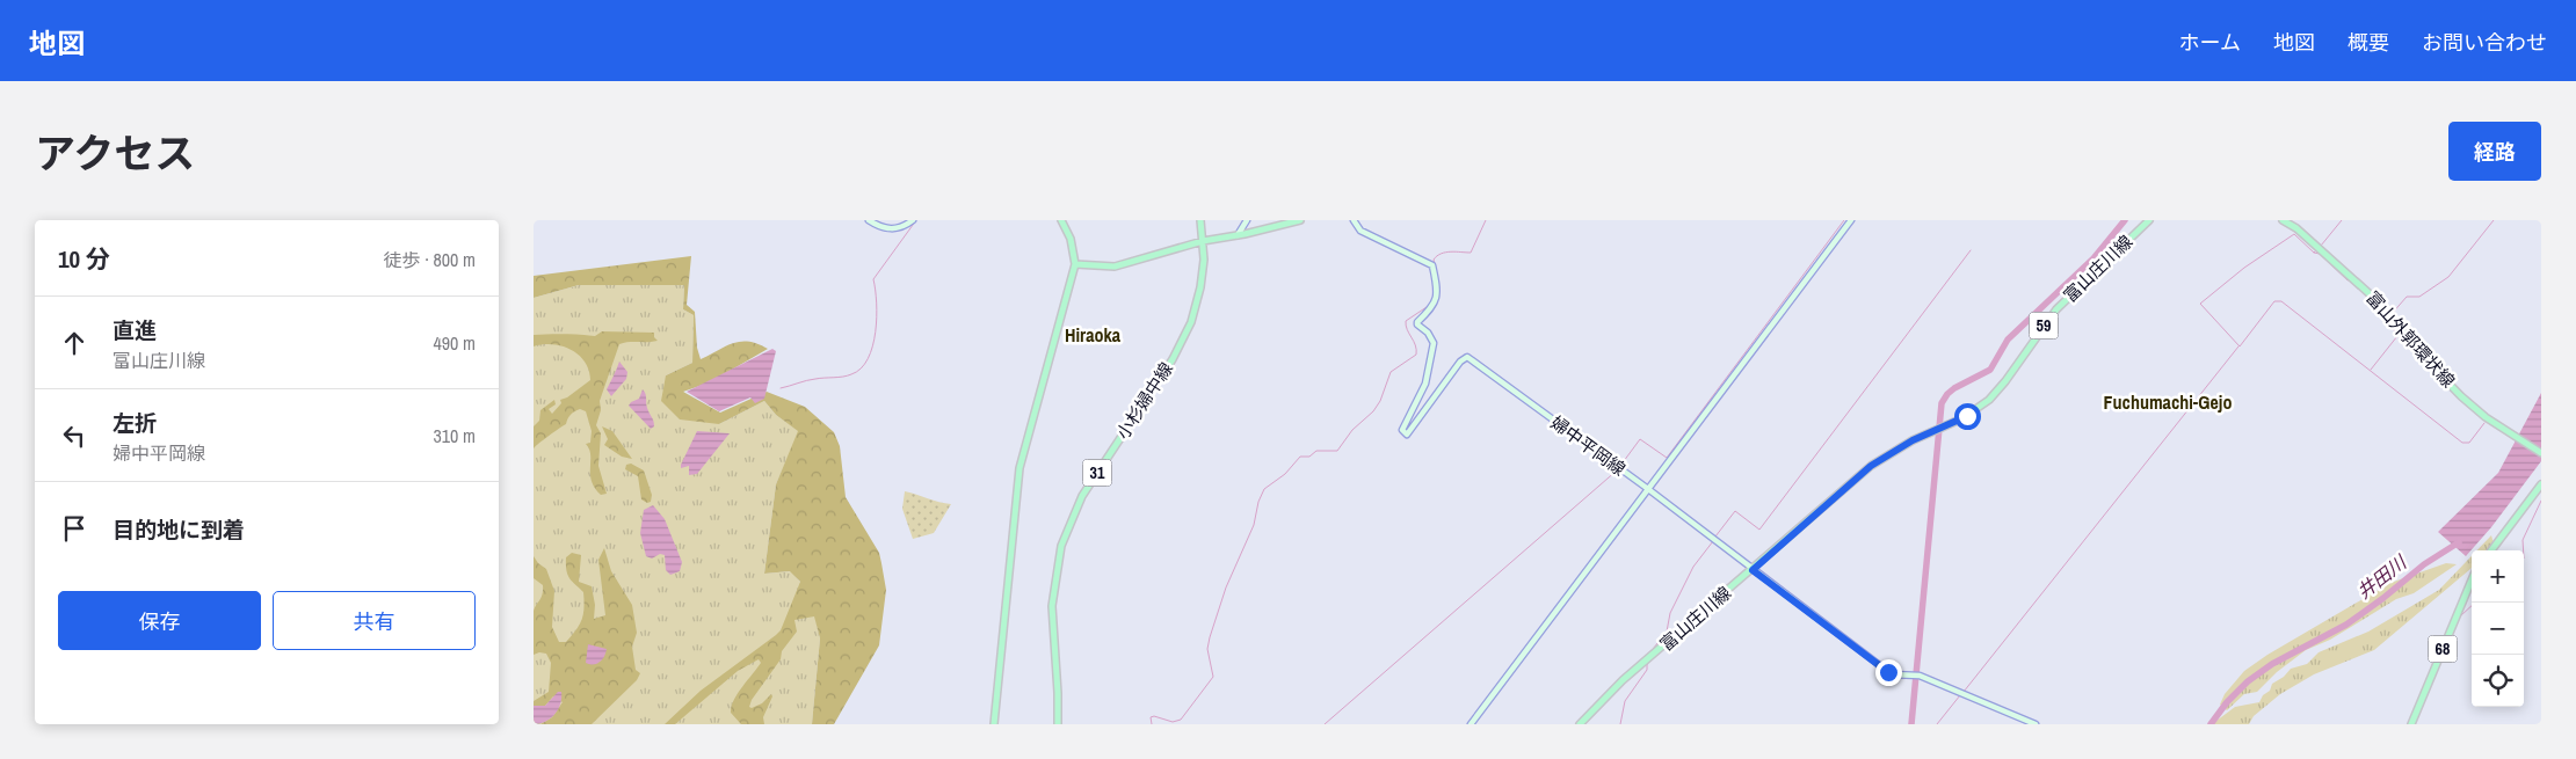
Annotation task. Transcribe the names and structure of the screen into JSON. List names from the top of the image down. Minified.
{"streets":{"main road":["富山庄川線","59","富山外郭環状線","小杉婦中線","婦中平岡線","31","68"]},"crossings":[["富山庄川線","婦中平岡線"]],"districts":["Hiraoka","Fuchumachi-Gejo"],"water":["井田川"],"page":{"header":"地図","nav":["ホーム","地図","概要","お問い合わせ"],"title":"アクセス","buttons":["経路",["保存","共有"]],"heading":["10 分","徒歩 · 800 m"],"list":[["直進","富山庄川線","490 m"],["左折","婦中平岡線","310 m"],"目的地に到着"],"map_buttons":["+","−"]}}
